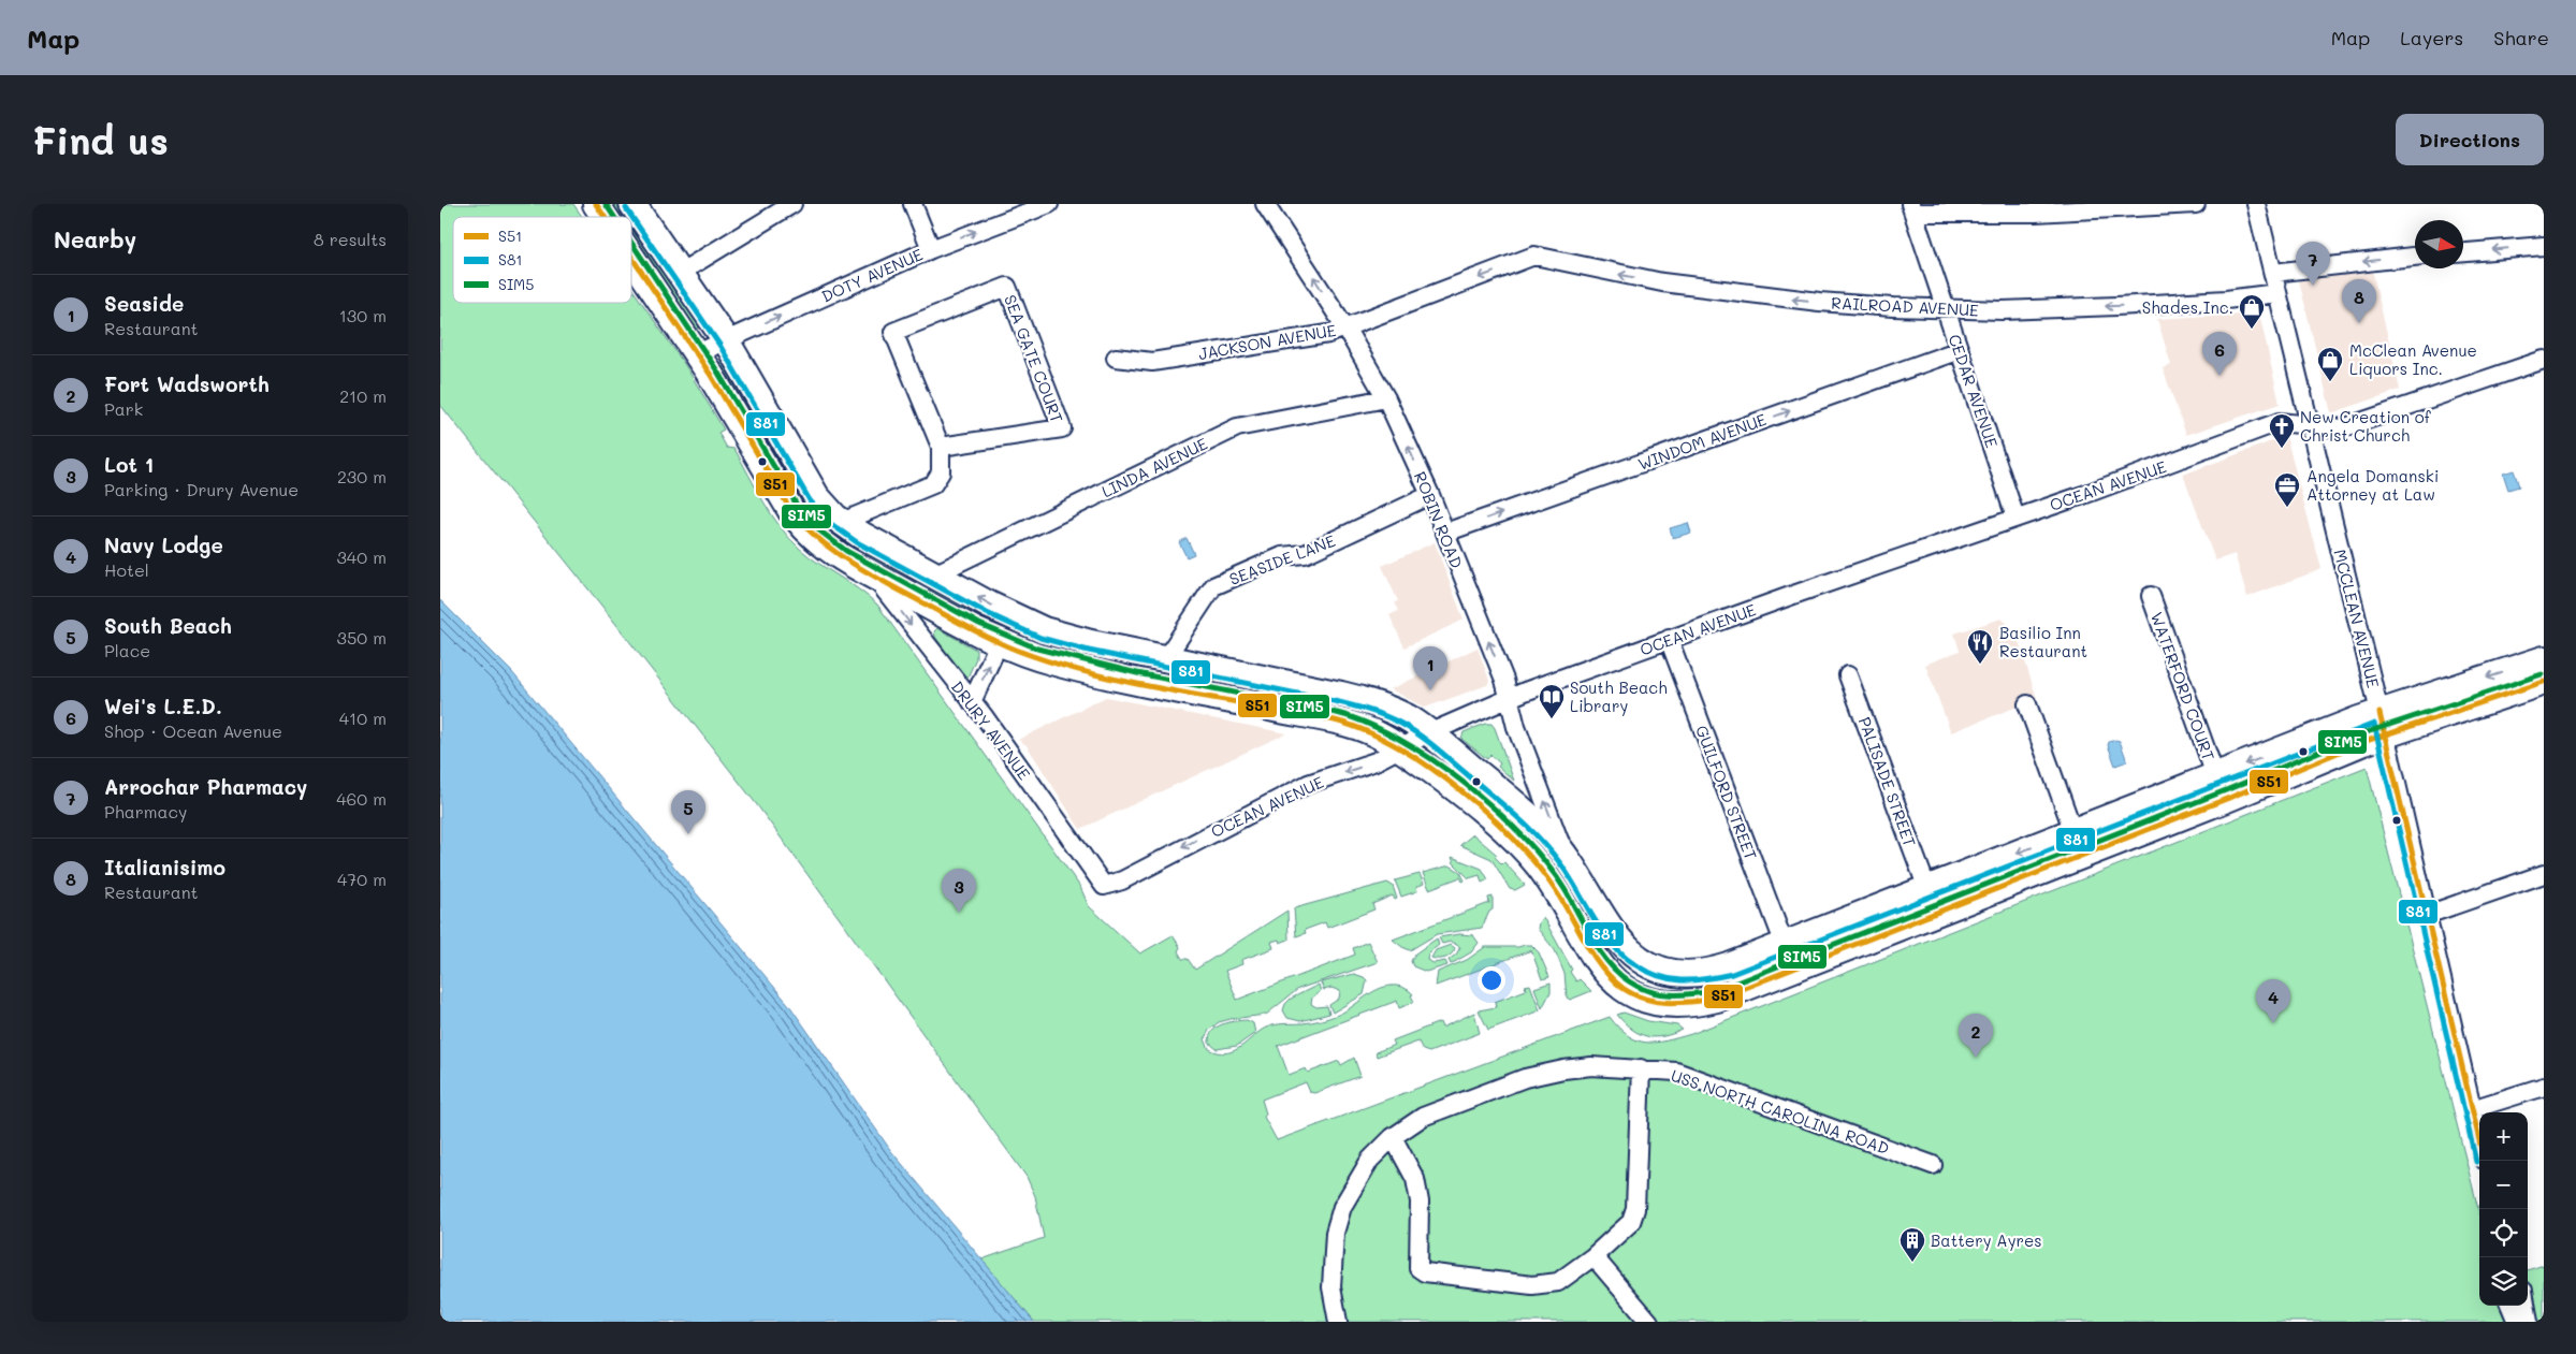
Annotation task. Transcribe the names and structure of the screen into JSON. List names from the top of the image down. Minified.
{"streets":{"street":["DOTY AVENUE","RAILROAD AVENUE","JACKSON AVENUE","SEA GATE COURT","CEDAR AVENUE","WINDOM AVENUE","LINDA AVENUE","OCEAN AVENUE","ROBIN ROAD","SEASIDE LANE","MCCLEAN AVENUE","WATERFORD COURT","DRURY AVENUE","PALISADE STREET","GUILFORD STREET","USS NORTH CAROLINA ROAD"]},"crossings":[["RAILROAD AVENUE","JACKSON AVENUE"],["RAILROAD AVENUE","CEDAR AVENUE"],["RAILROAD AVENUE","MCCLEAN AVENUE"],["JACKSON AVENUE","ROBIN ROAD"],["CEDAR AVENUE","WINDOM AVENUE"],["CEDAR AVENUE","OCEAN AVENUE"],["WINDOM AVENUE","ROBIN ROAD"],["LINDA AVENUE","ROBIN ROAD"],["OCEAN AVENUE","ROBIN ROAD"],["OCEAN AVENUE","MCCLEAN AVENUE"],["OCEAN AVENUE","DRURY AVENUE"],["OCEAN AVENUE","GUILFORD STREET"],["ROBIN ROAD","SEASIDE LANE"]],"one_way":["JACKSON AVENUE","WINDOM AVENUE","ROBIN ROAD","DRURY AVENUE"],"places":{"shop":["Shades Inc.","McClean Avenue Liquors Inc."],"church":["New Creation of Christ Church"],"office":["Angela Domanski Attorney at Law"],"restaurant":["Basilio Inn Restaurant"],"library":["South Beach Library"],"building":["Battery Ayres"]},"lines":["transit line S51","transit line SIM5","transit line S81"],"legend":["S51","S81","SIM5"],"north":"right","page":{"header":"Map","nav":["Map","Layers","Share"],"buttons":"Directions","title":"Find us","heading":["Nearby","8 results"],"pins":["7","8","6","1","5","3","4","2"],"list":[{"mark":"1","name":"Seaside","note":"Restaurant","value":"130 m"},{"mark":"2","name":"Fort Wadsworth","note":"Park","value":"210 m"},{"mark":"3","name":"Lot 1","note":"Parking · Drury Avenue","value":"230 m"},{"mark":"4","name":"Navy Lodge","note":"Hotel","value":"340 m"},{"mark":"5","name":"South Beach","note":"Place","value":"350 m"},{"mark":"6","name":"Wei's L.E.D.","note":"Shop · Ocean Avenue","value":"410 m"},{"mark":"7","name":"Arrochar Pharmacy","note":"Pharmacy","value":"460 m"},{"mark":"8","name":"Italianisimo","note":"Restaurant","value":"470 m"}],"map_buttons":["+","−"]}}
